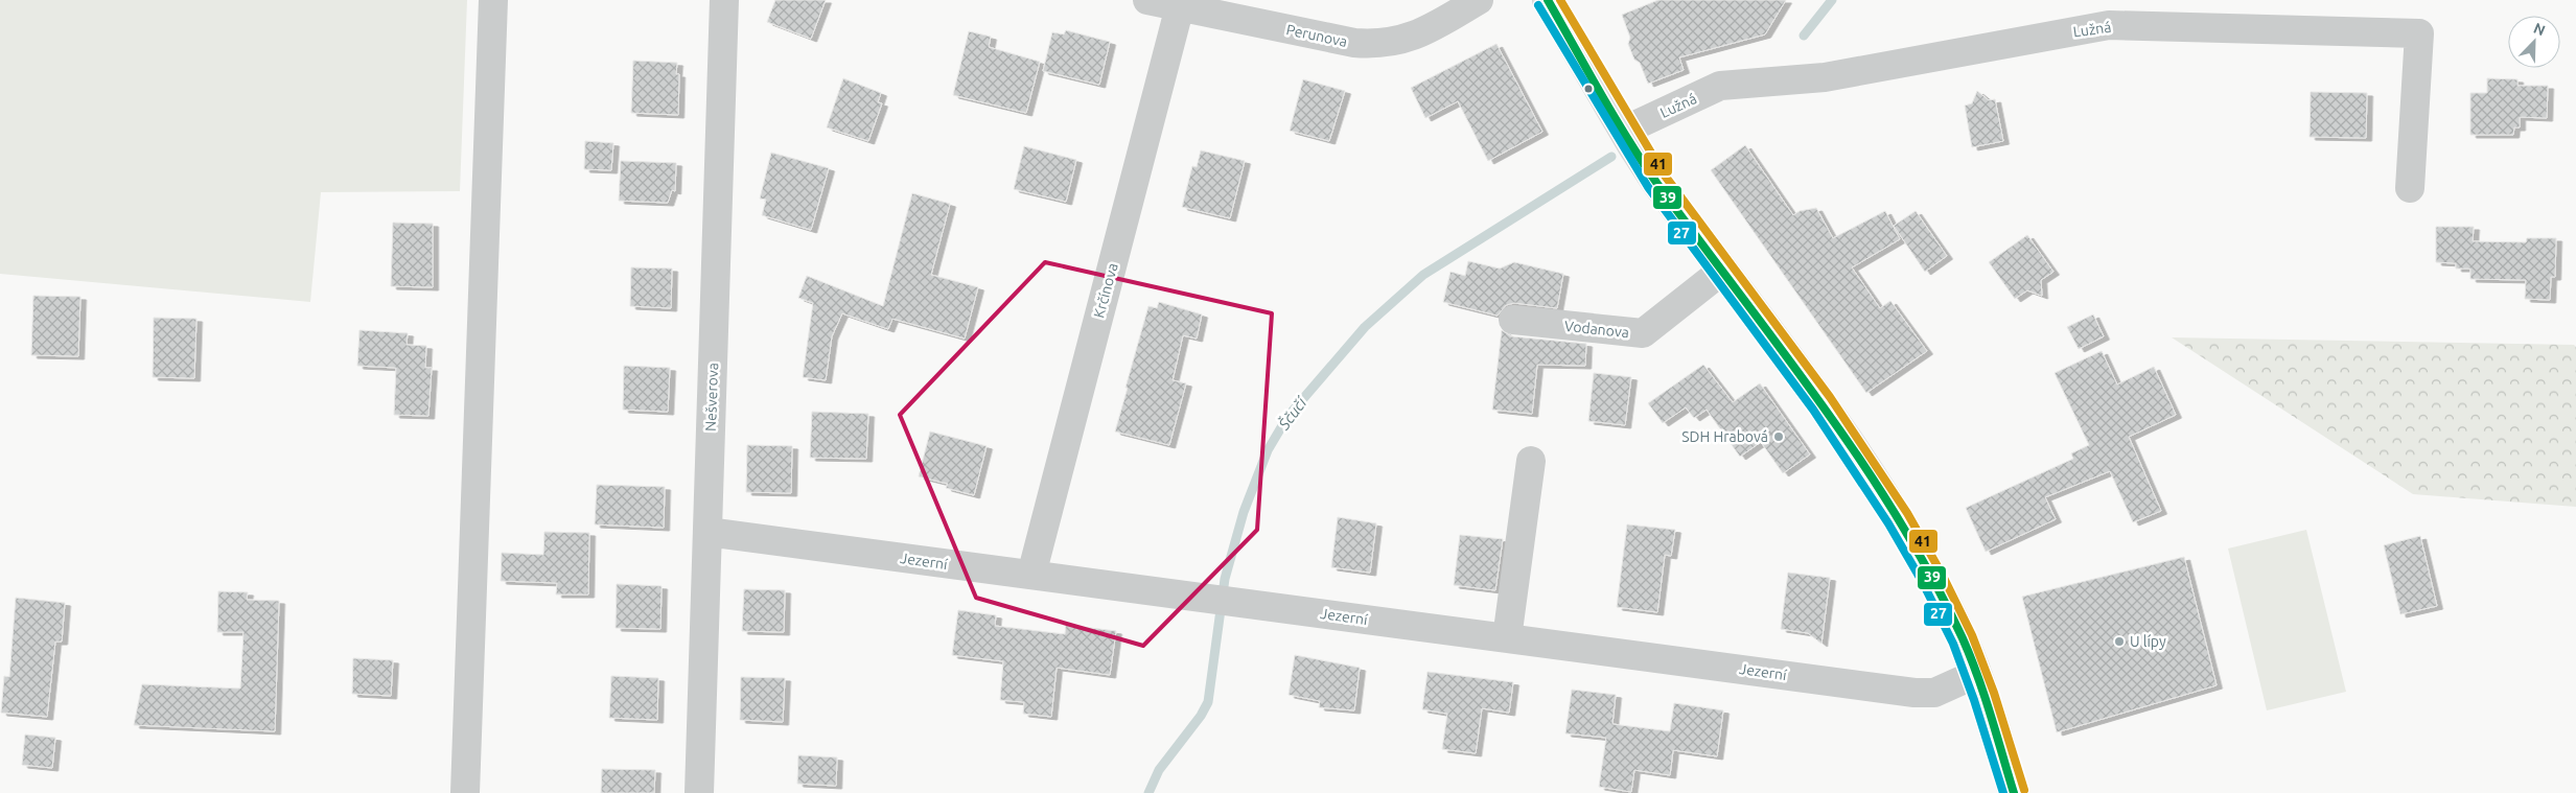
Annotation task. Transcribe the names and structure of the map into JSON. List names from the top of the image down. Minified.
{"streets":{"street":["Lužná","Perunova","Krčínova","Vodanova","Nešverova","Jezerní"]},"crossings":[["Perunova","Krčínova"],["Krčínova","Jezerní"],["Nešverova","Jezerní"]],"water":["Ščučí"],"places":["SDH Hrabová","U lípy"],"lines":["transit line 39","transit line 41","transit line 27"],"north":"top right"}
